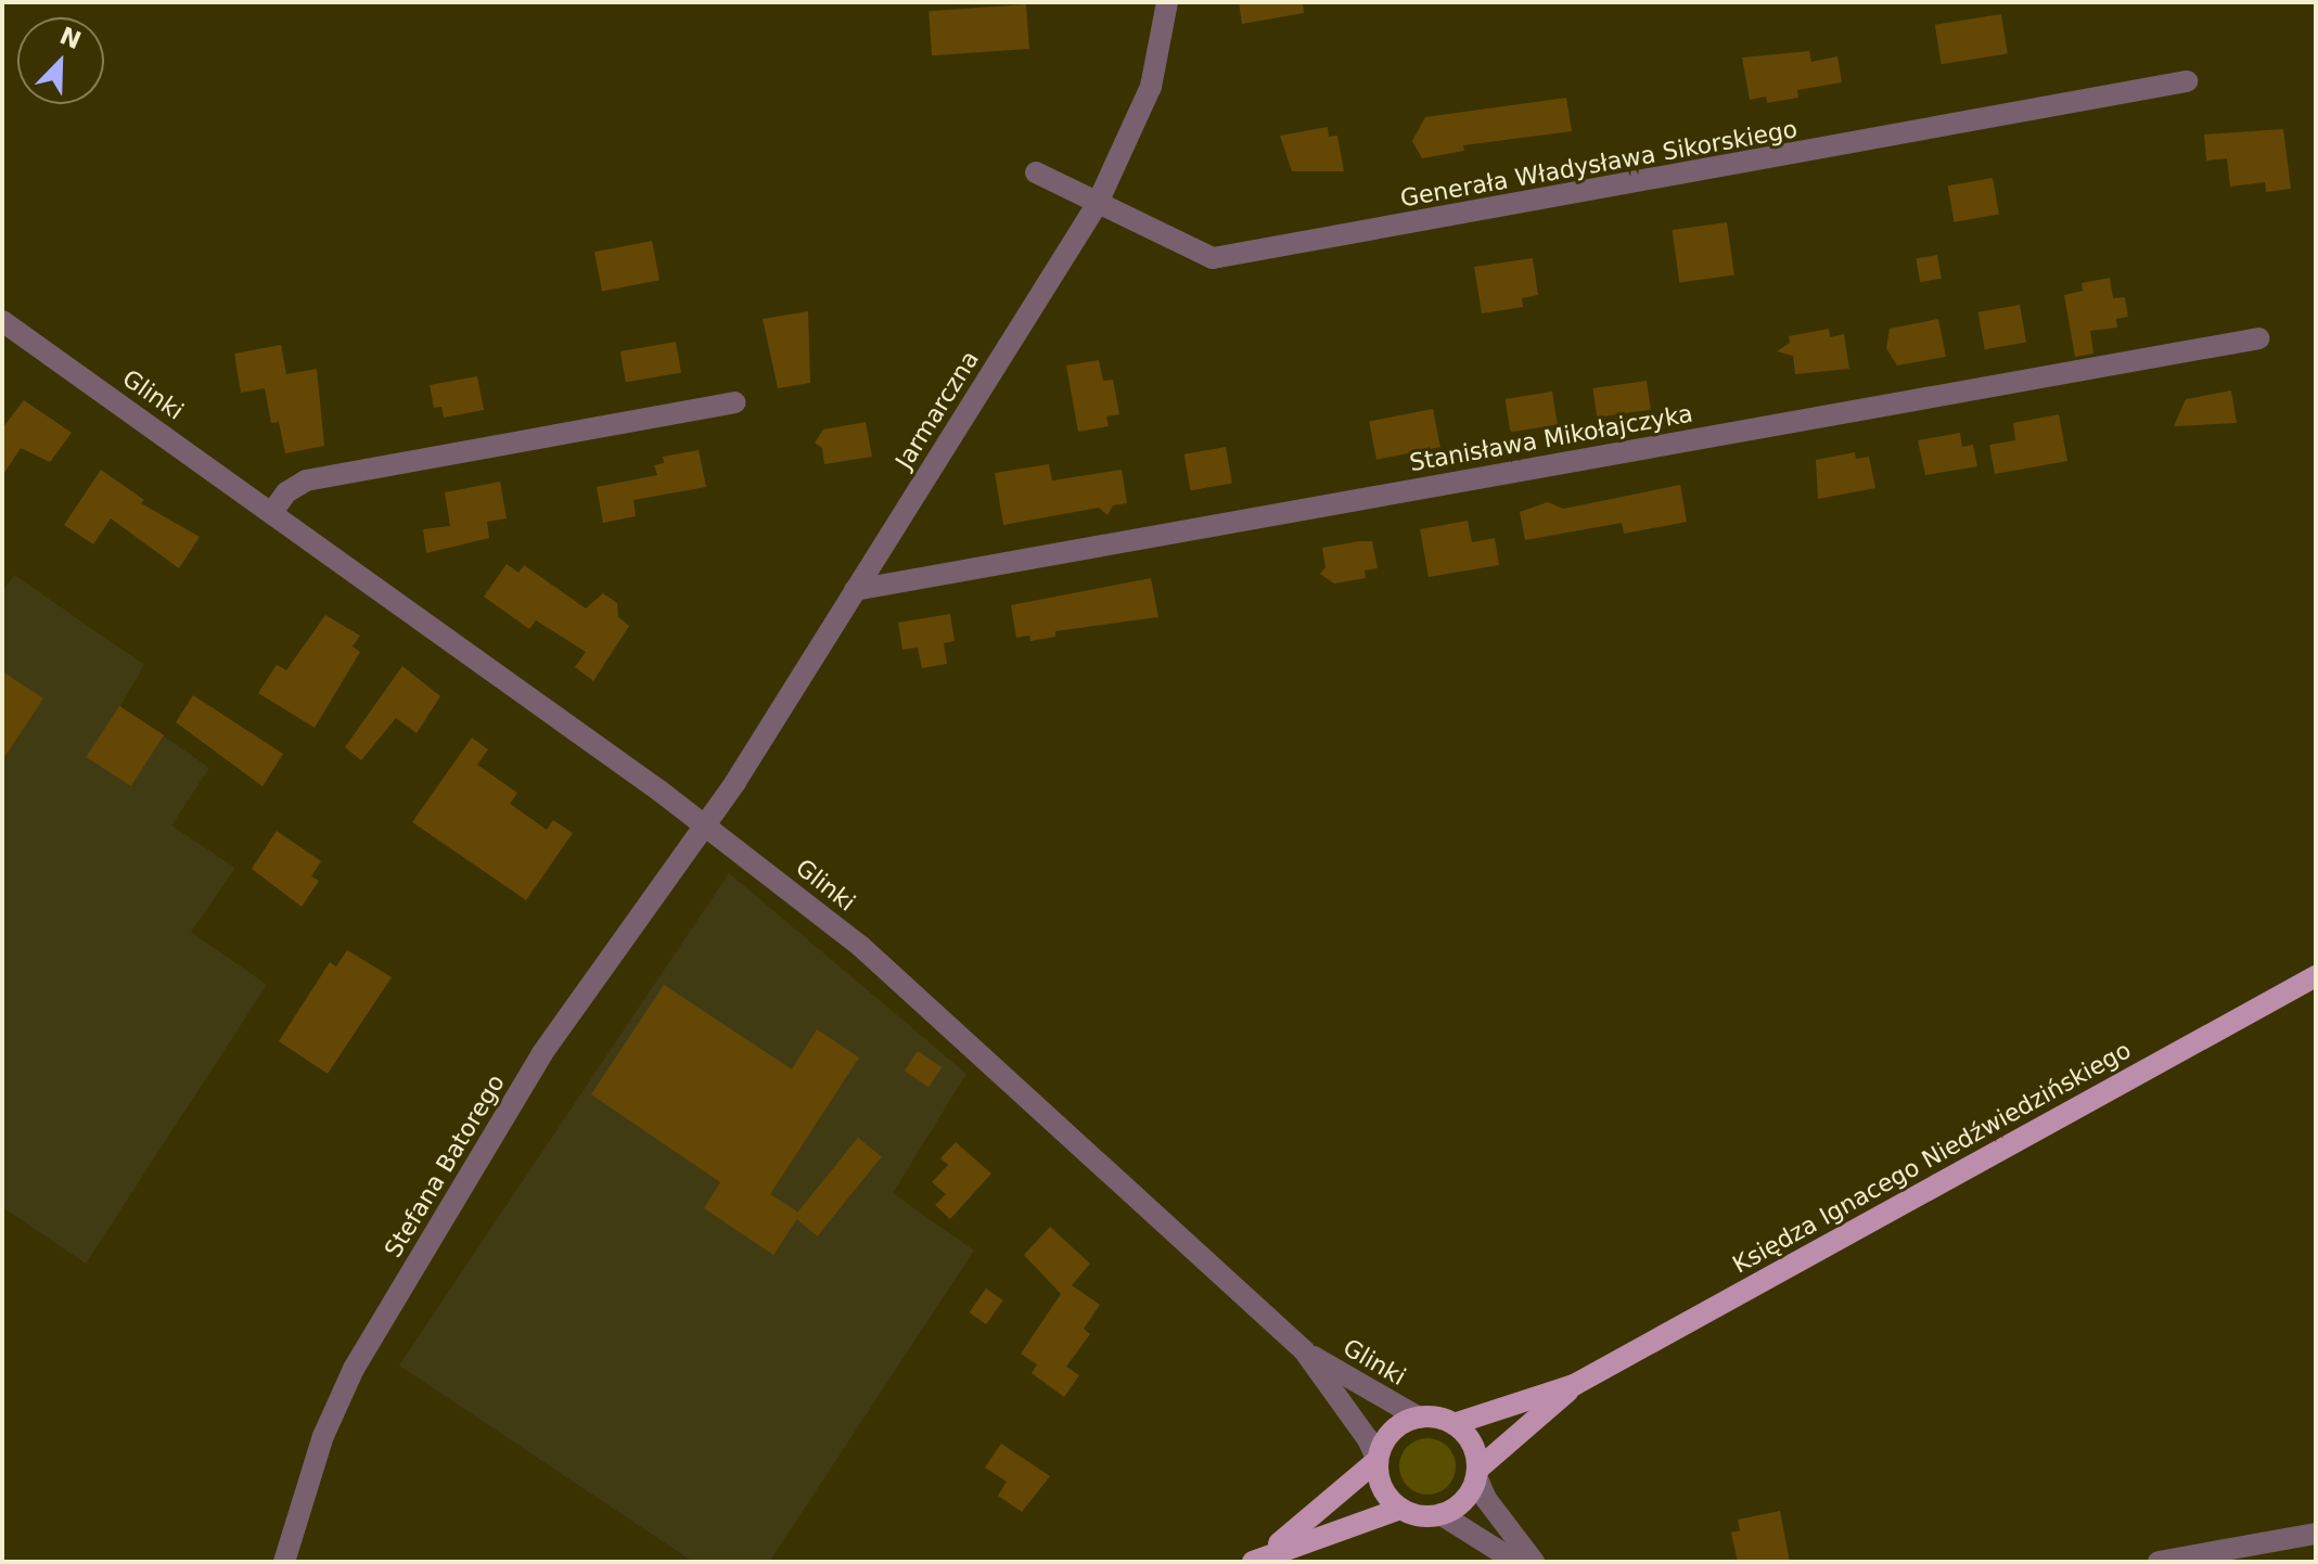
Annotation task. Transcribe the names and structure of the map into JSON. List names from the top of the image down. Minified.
{"streets":{"main road":["Księdza Ignacego Niedźwiedzińskiego"],"street":["Generała Władysława Sikorskiego","Glinki","Jarmarczna","Stanisława Mikołajczyka","Stefana Batorego"]},"crossings":[["Generała Władysława Sikorskiego","Jarmarczna"],["Glinki","Jarmarczna"],["Glinki","Księdza Ignacego Niedźwiedzińskiego"],["Glinki","Stefana Batorego"],["Jarmarczna","Stanisława Mikołajczyka"],["Jarmarczna","Stefana Batorego"]],"north":"top right"}
